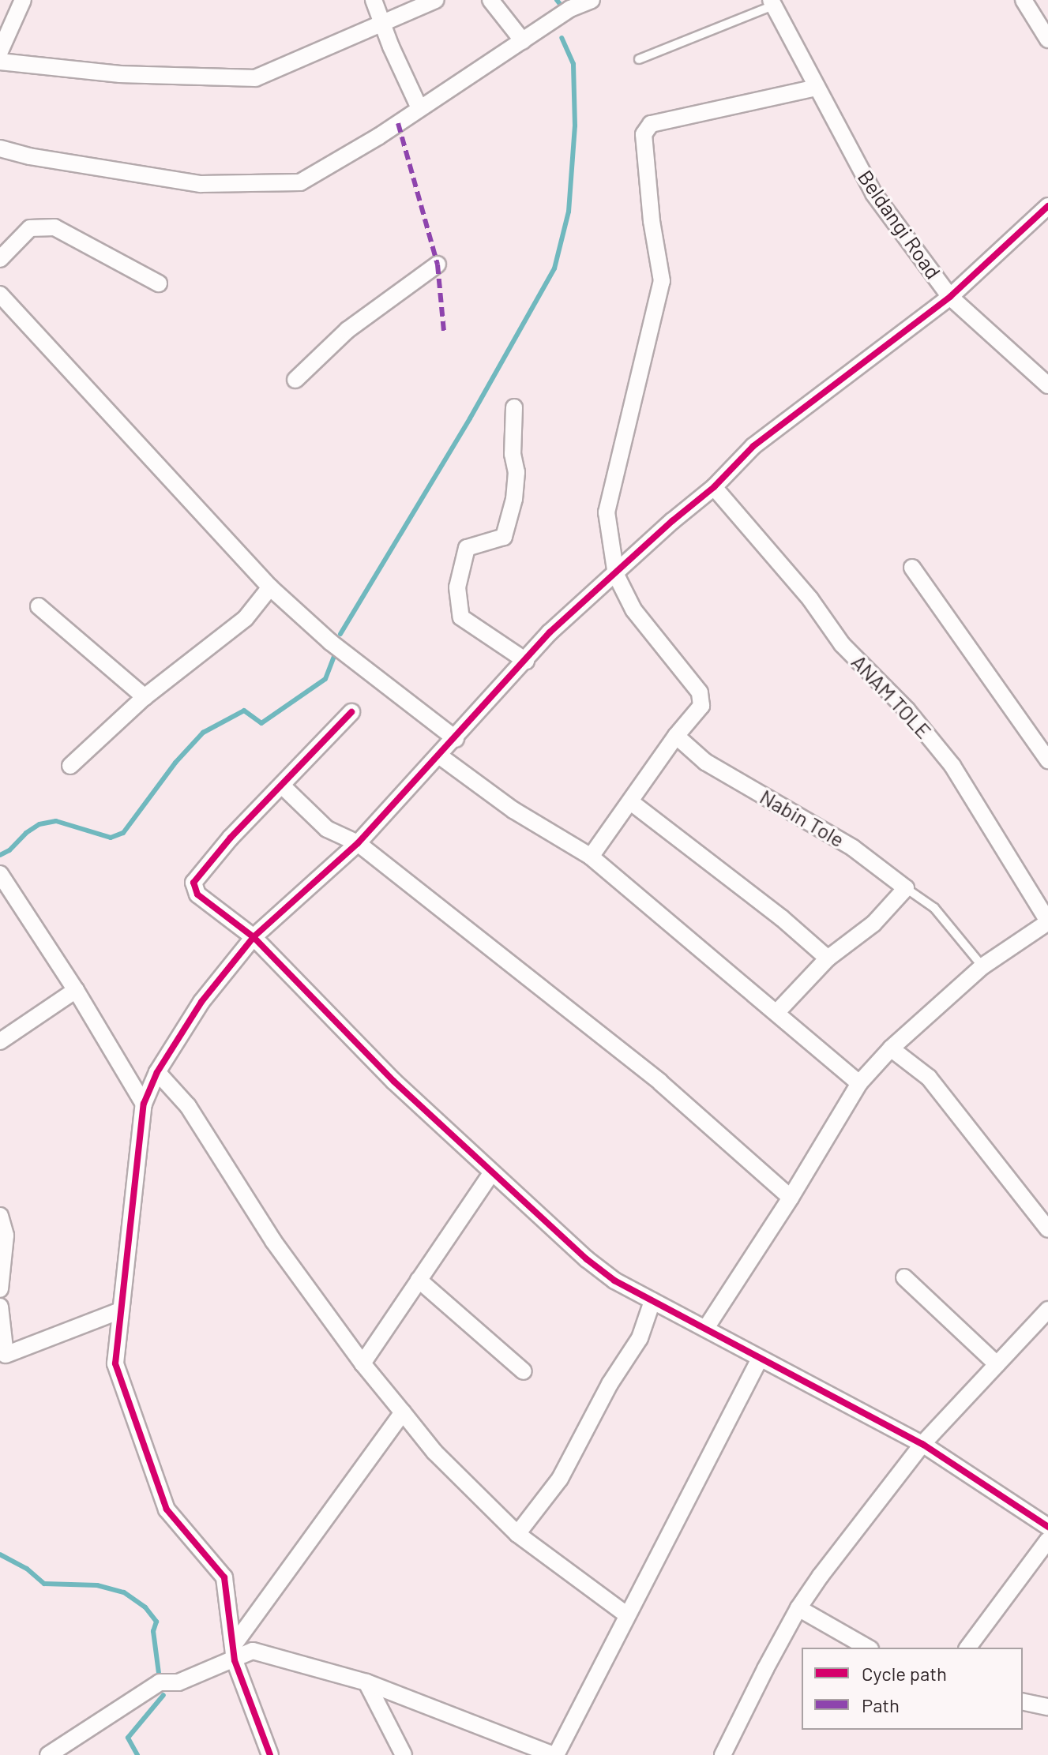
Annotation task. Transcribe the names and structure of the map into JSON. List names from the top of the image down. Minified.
{"streets":{"street":["Beldangi Road","ANAM TOLE","Nabin Tole"]},"legend":["Cycle path","Path"]}
